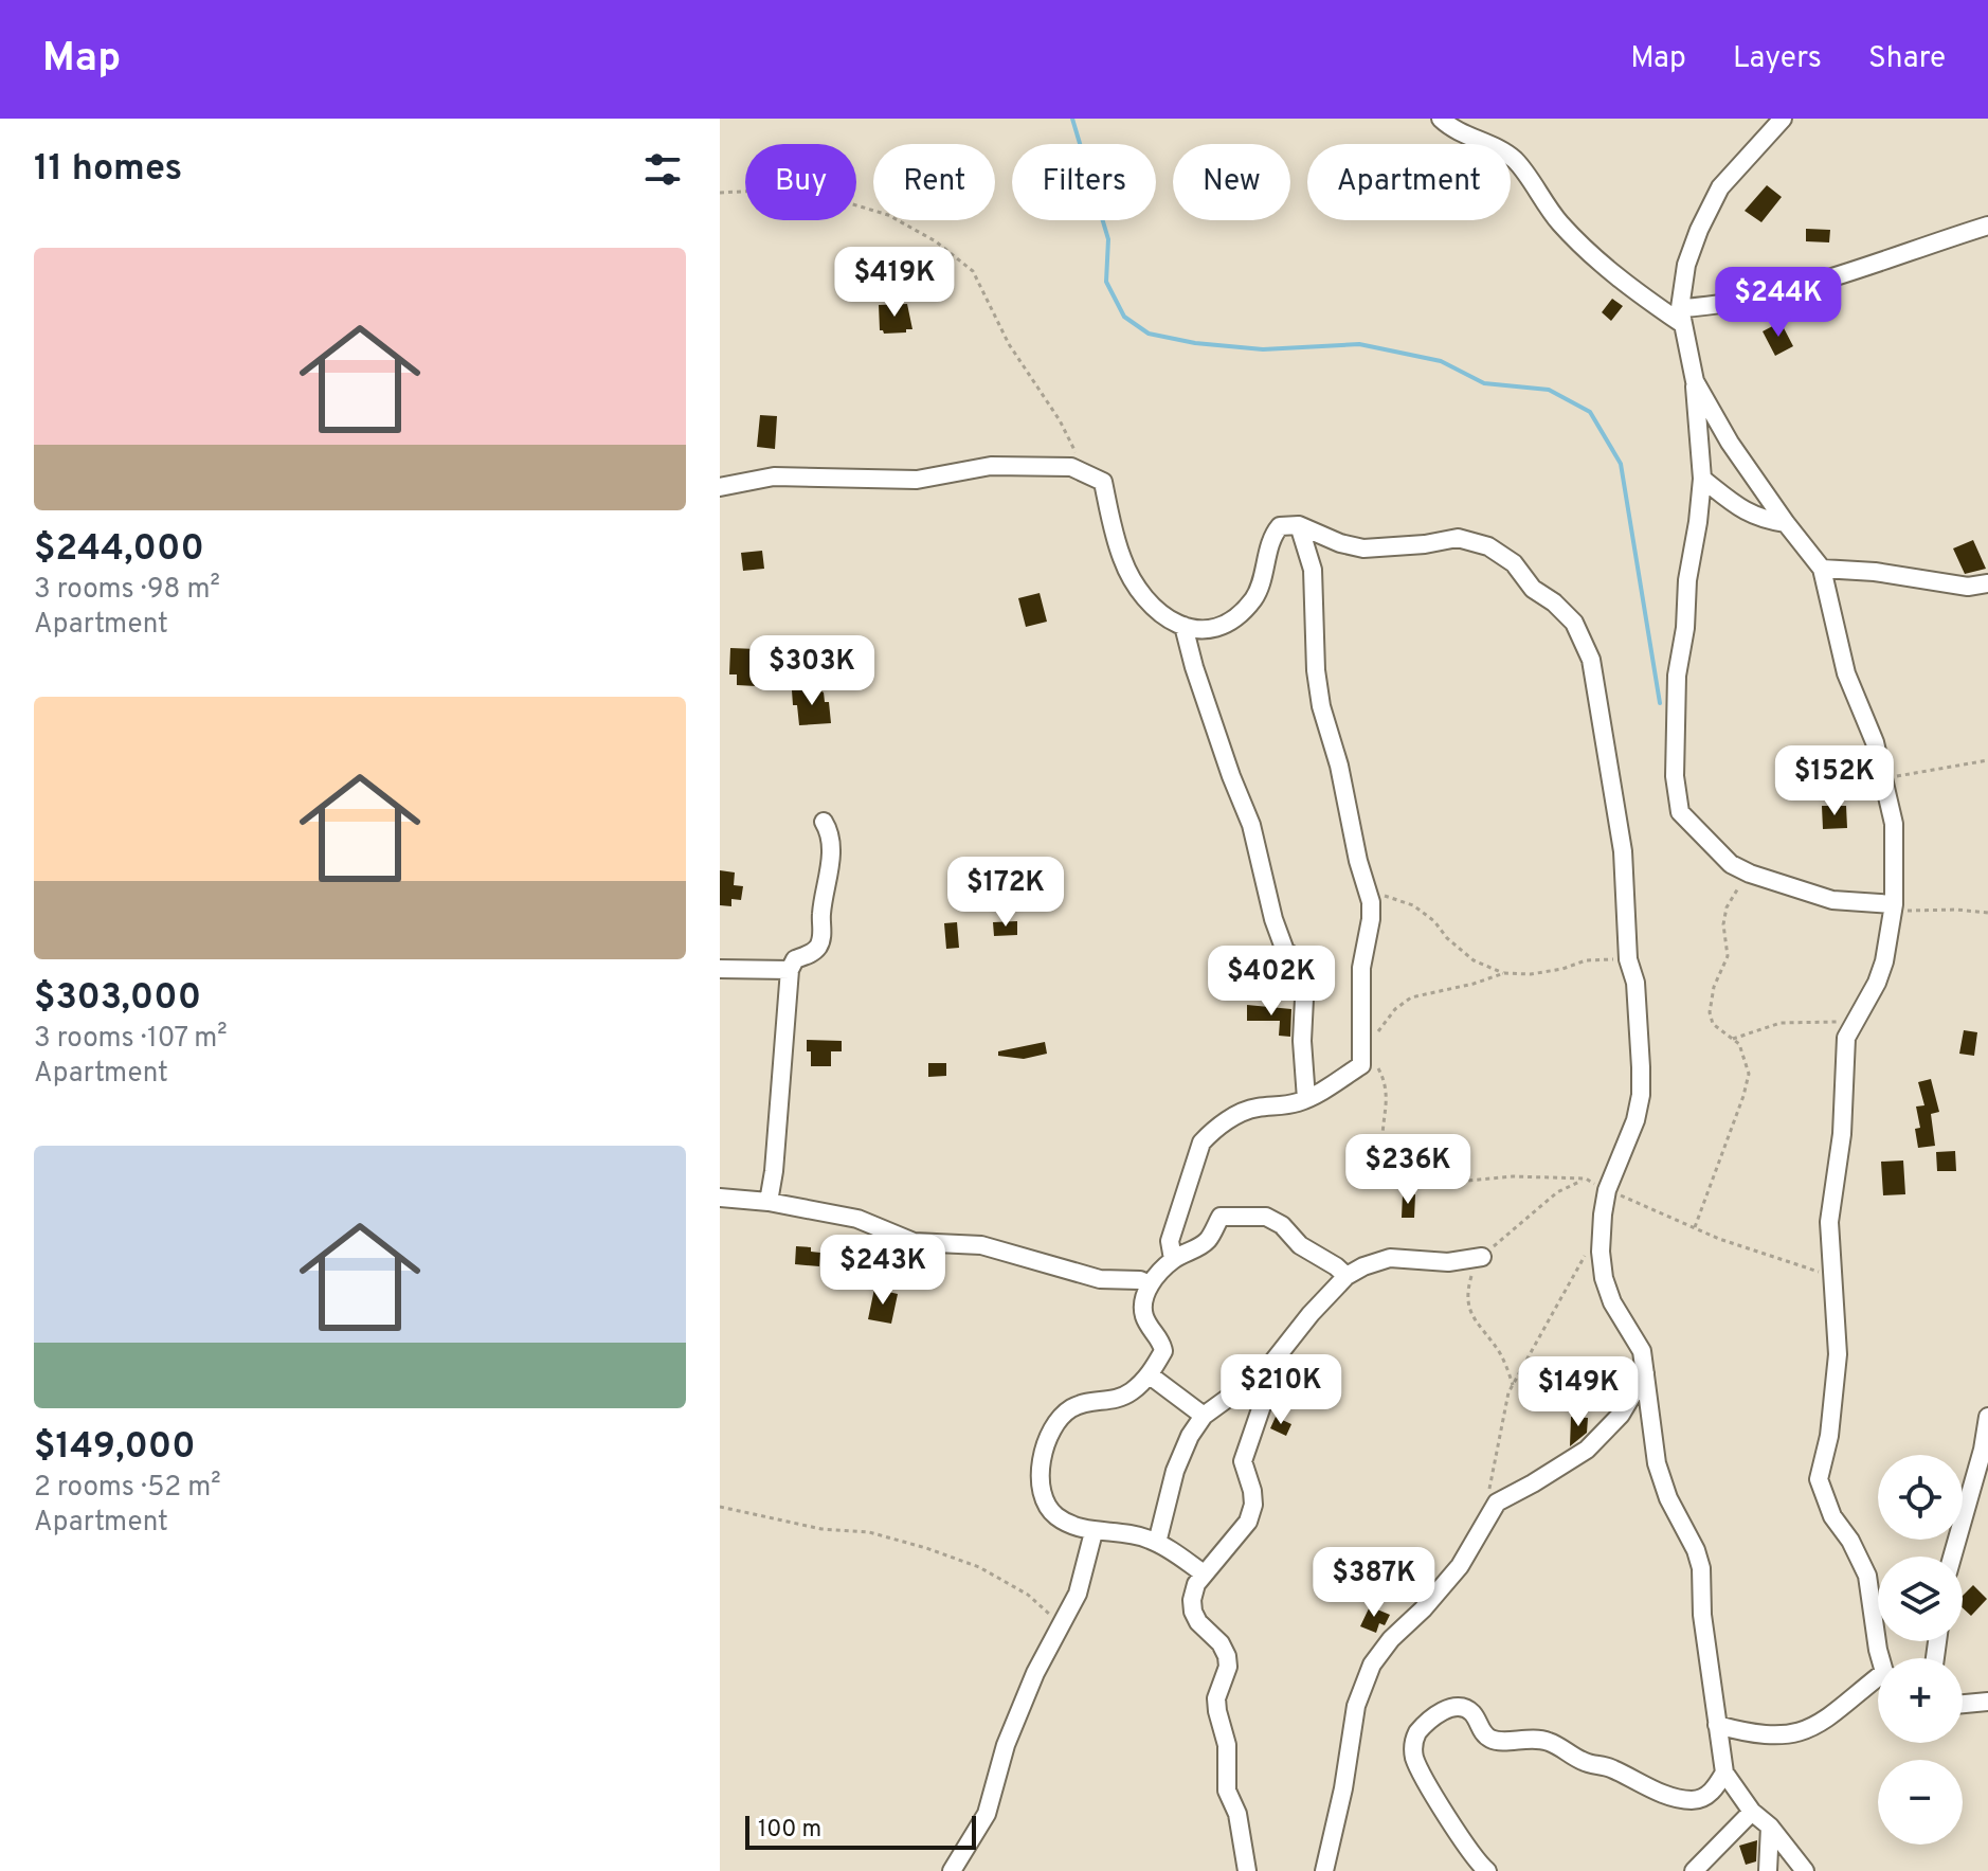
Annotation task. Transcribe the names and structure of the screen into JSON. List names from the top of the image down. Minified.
{"scale_bar":"100 m","page":{"header":"Map","nav":["Map","Layers","Share"],"heading":"11 homes","chip":["Buy","Rent","Filters","New","Apartment"],"list":[{"name":"$244,000","note":"3 rooms · 98 m² · Apartment"},{"name":"$303,000","note":"3 rooms · 107 m² · Apartment"},{"name":"$149,000","note":"2 rooms · 52 m² · Apartment"}],"price":["$419K","$244K","$303K","$152K","$172K","$402K","$236K","$243K","$210K","$149K","$387K"],"map_buttons":["+","−"],"scale":"100 m"}}
